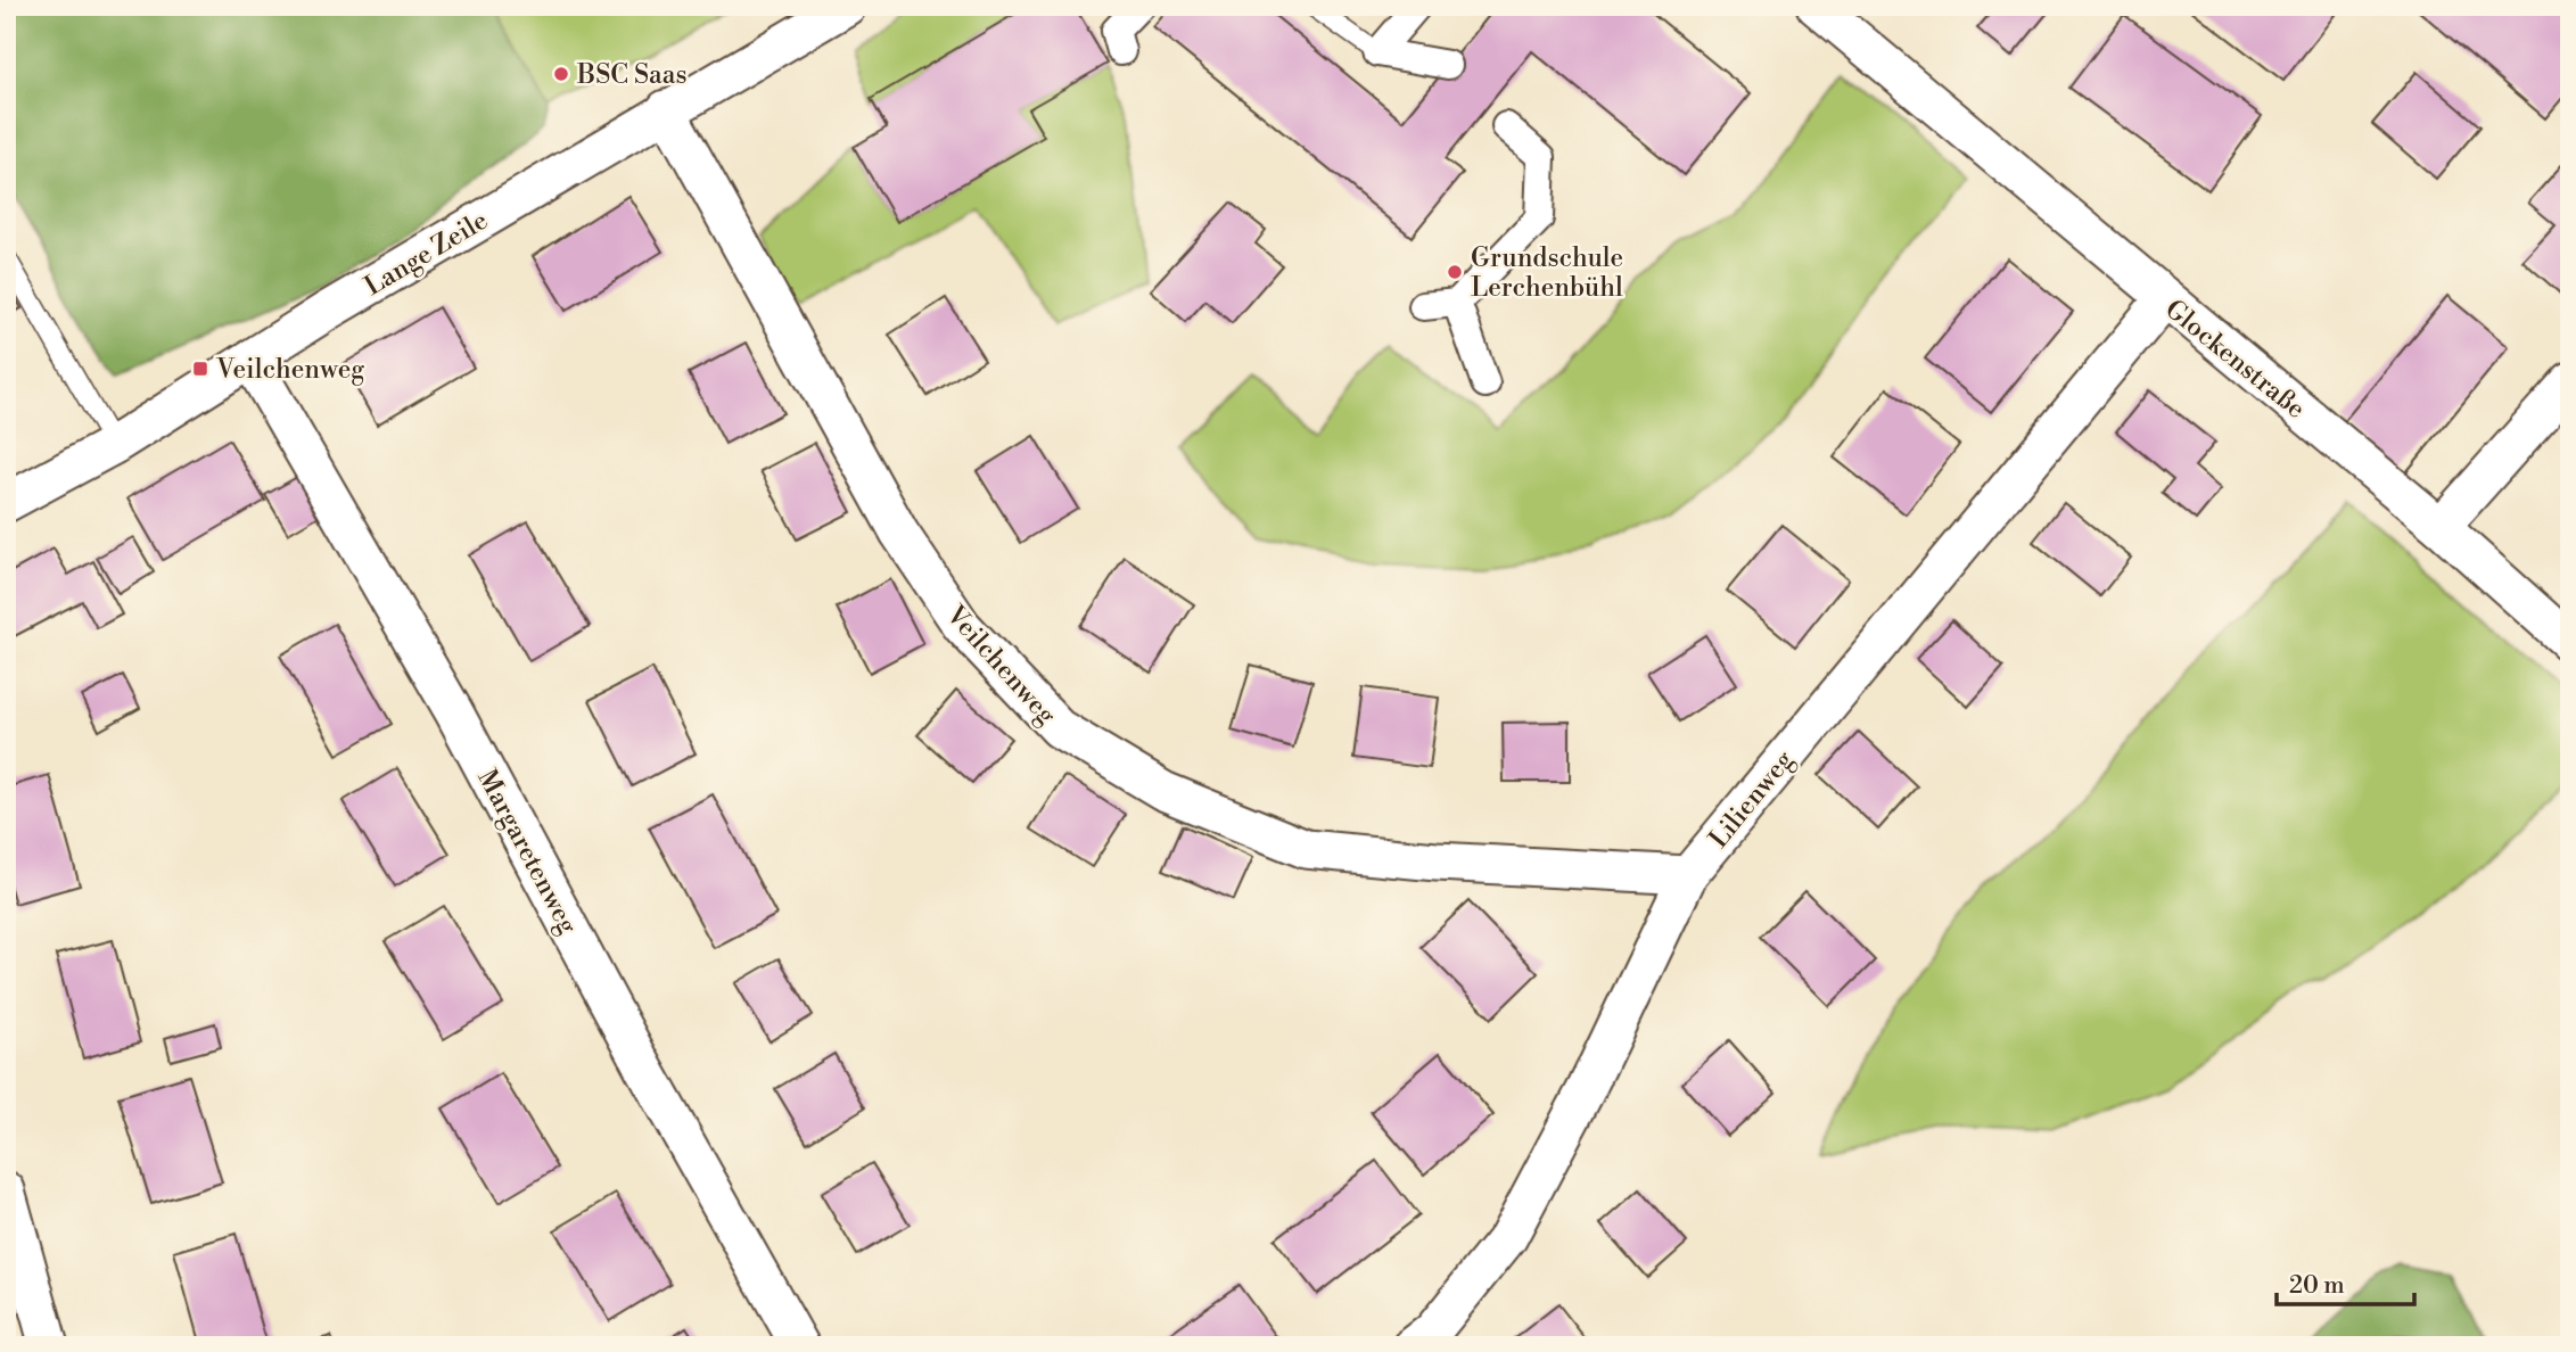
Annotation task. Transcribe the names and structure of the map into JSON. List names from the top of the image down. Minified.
{"streets":{"street":["Lange Zeile","Glockenstraße","Veilchenweg","Lilienweg","Margaretenweg"]},"crossings":[["Lange Zeile","Veilchenweg"],["Lange Zeile","Margaretenweg"],["Glockenstraße","Lilienweg"],["Veilchenweg","Lilienweg"]],"places":{"other":["BSC Saas","Grundschule Lerchenbühl"],"transit":["Veilchenweg"]},"scale_bar":"20 m"}
